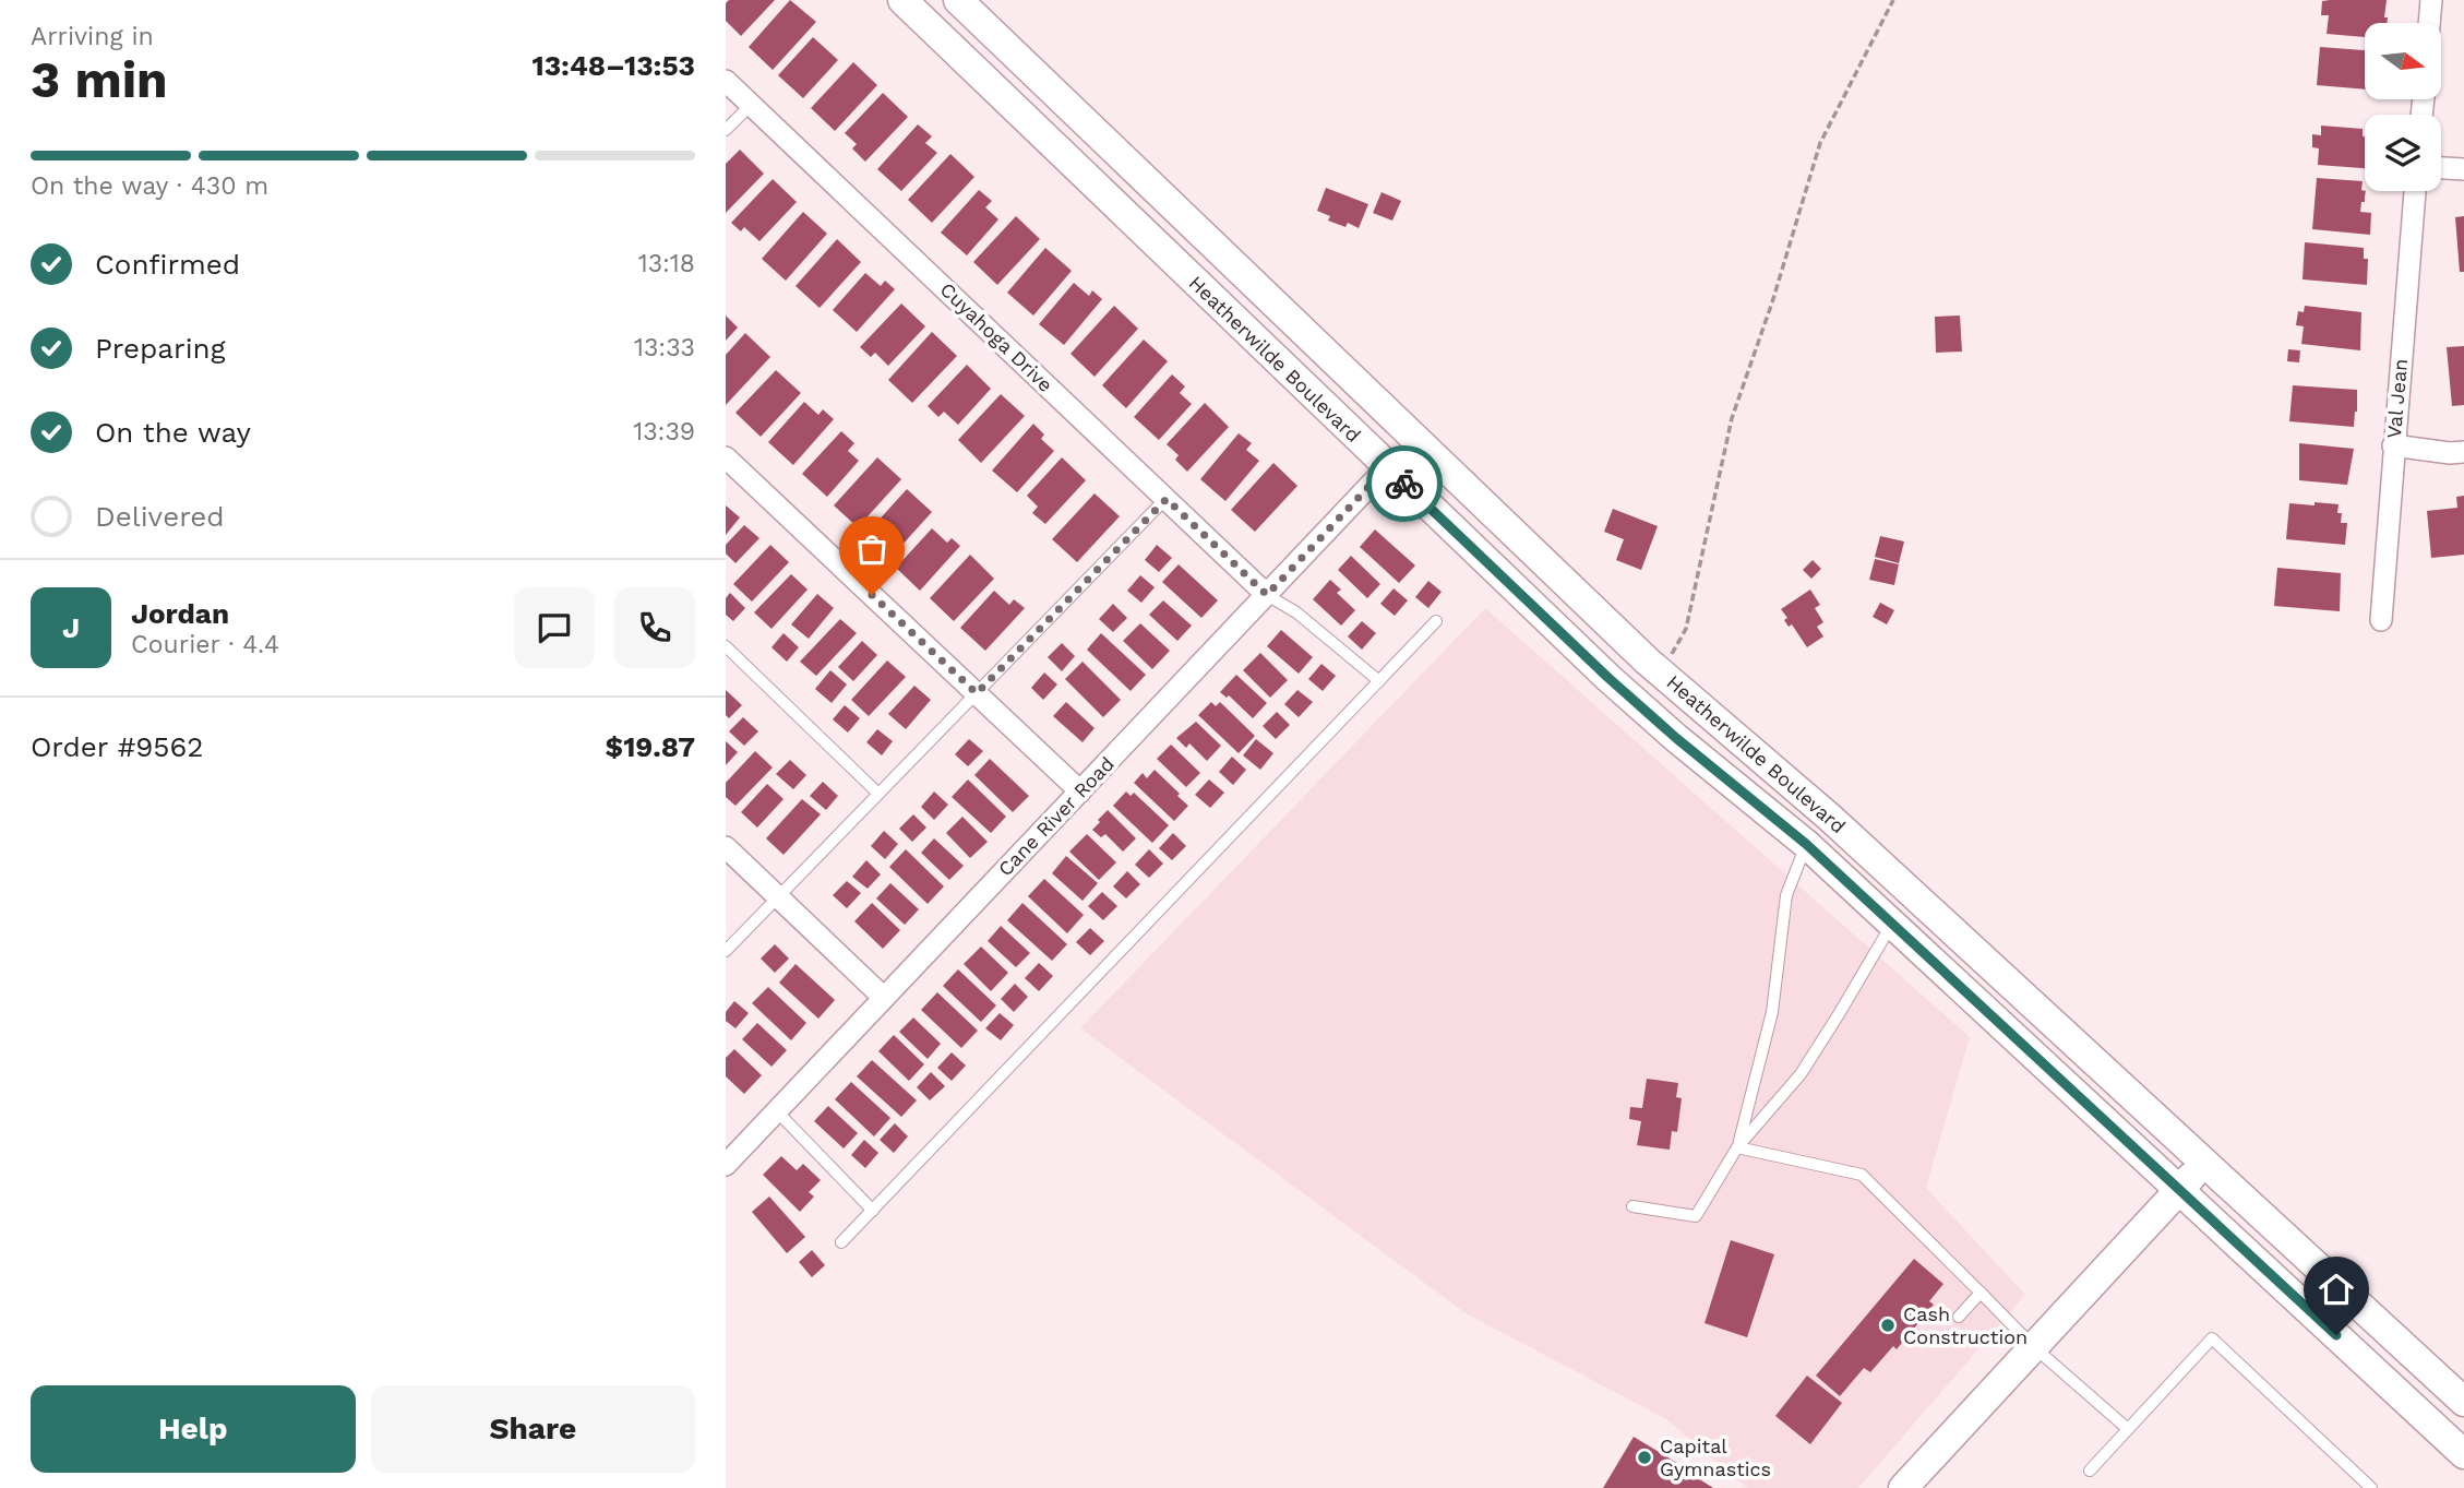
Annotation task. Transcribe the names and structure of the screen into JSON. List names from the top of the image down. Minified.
{"streets":{"main road":["Heatherwilde Boulevard"],"street":["Cuyahoga Drive","Val Jean","Cane River Road"]},"crossings":[["Cuyahoga Drive","Cane River Road"],["Heatherwilde Boulevard","Cane River Road"]],"places":["Cash Construction","Capital Gymnastics"],"north":"right","page":{"heading":["3 min","Arriving in","13:48–13:53"],"panel":["Jordan","Courier · 4.4","Order #9562","$19.87"],"bar":"On the way · 430 m","list":[["Confirmed","13:18"],["Preparing","13:33"],["On the way","13:39"],"Delivered"],"round":"J","buttons":["Help","Share"]}}
